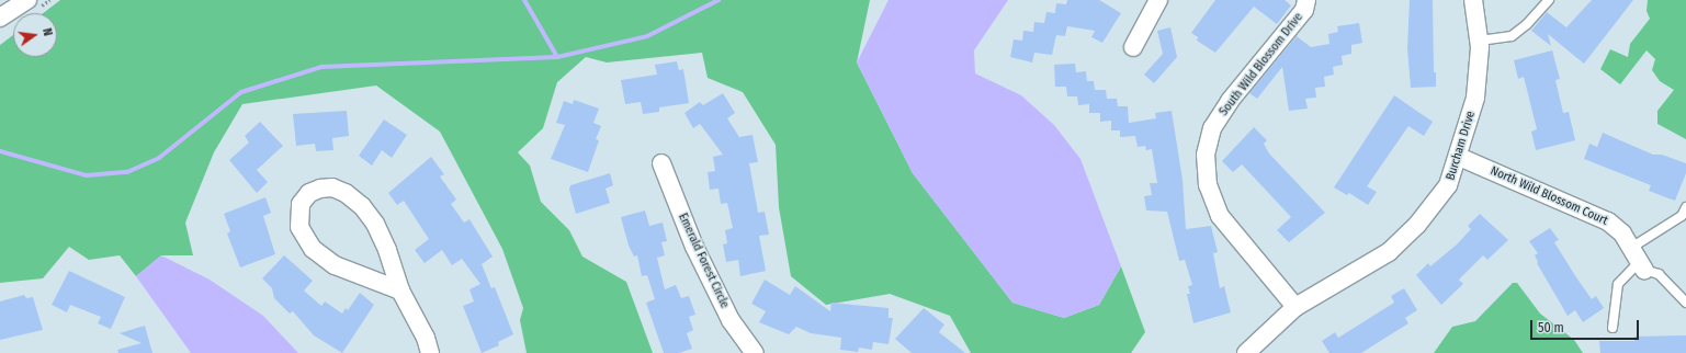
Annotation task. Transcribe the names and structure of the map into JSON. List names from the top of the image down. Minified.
{"streets":{"street":["South Wild Blossom Drive","Burcham Drive","North Wild Blossom Court","Emerald Forest Circle"]},"crossings":[["South Wild Blossom Drive","Burcham Drive"],["Burcham Drive","North Wild Blossom Court"]],"scale_bar":"50 m","north":"right"}
